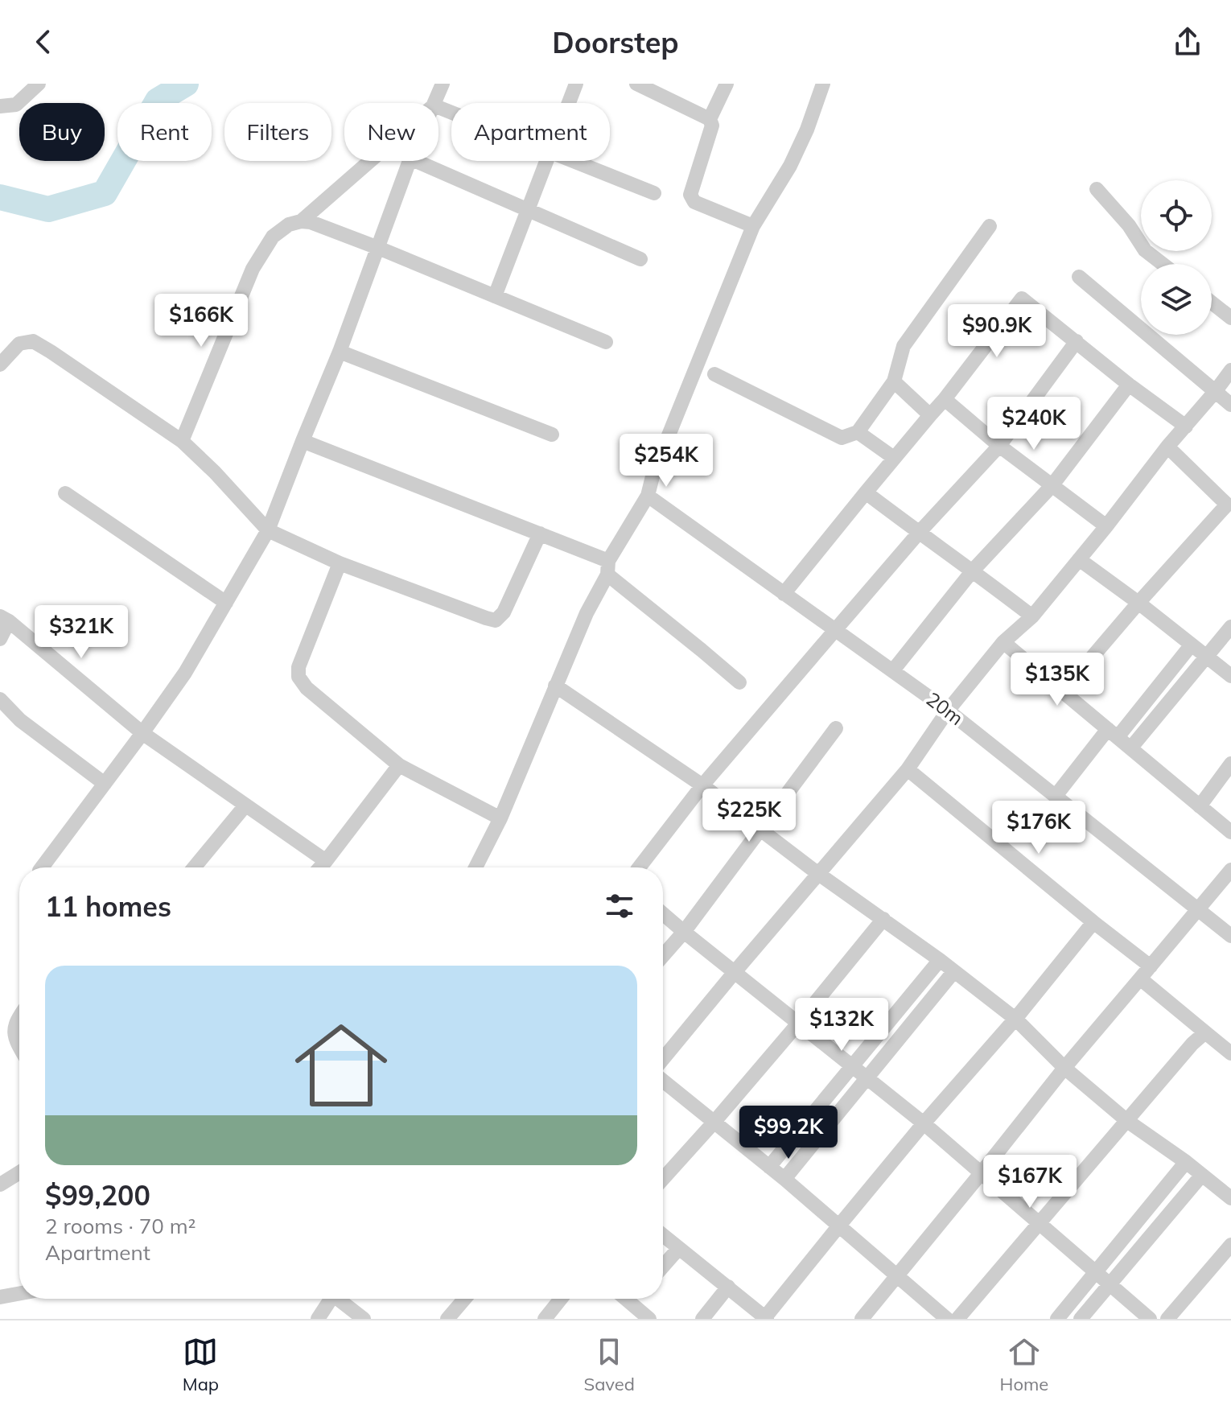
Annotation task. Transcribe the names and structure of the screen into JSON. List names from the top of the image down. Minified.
{"streets":{"street":["20m"]},"page":{"header":"Doorstep","chip":["Buy","Rent","Filters","New","Apartment"],"price":["$166K","$90.9K","$240K","$254K","$321K","$135K","$225K","$176K","$132K","$99.2K","$167K"],"heading":"11 homes","list":[{"name":"$99,200","note":"2 rooms · 70 m² · Apartment"}],"tabs":["Map","Saved","Home"]}}
